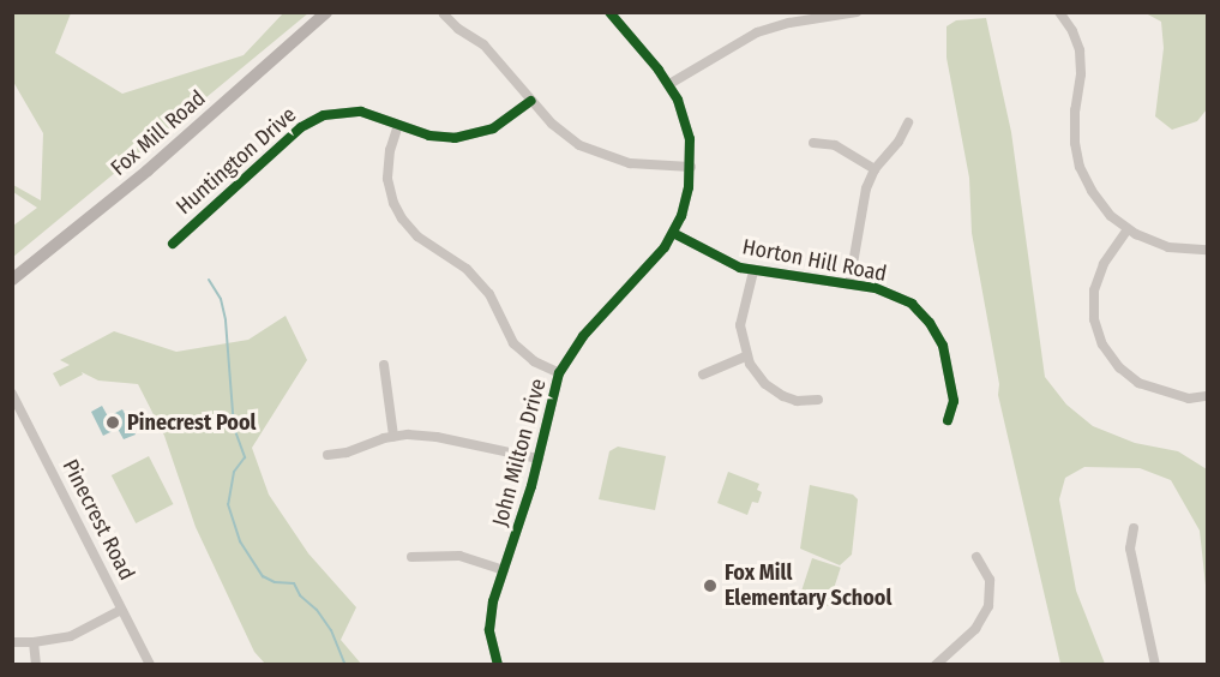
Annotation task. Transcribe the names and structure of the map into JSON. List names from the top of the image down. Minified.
{"streets":{"main road":["Fox Mill Road"],"street":["Huntington Drive","Horton Hill Road","John Milton Drive","Pinecrest Road"]},"crossings":[["Horton Hill Road","John Milton Drive"]],"places":["Pinecrest Pool","Fox Mill Elementary School"]}
